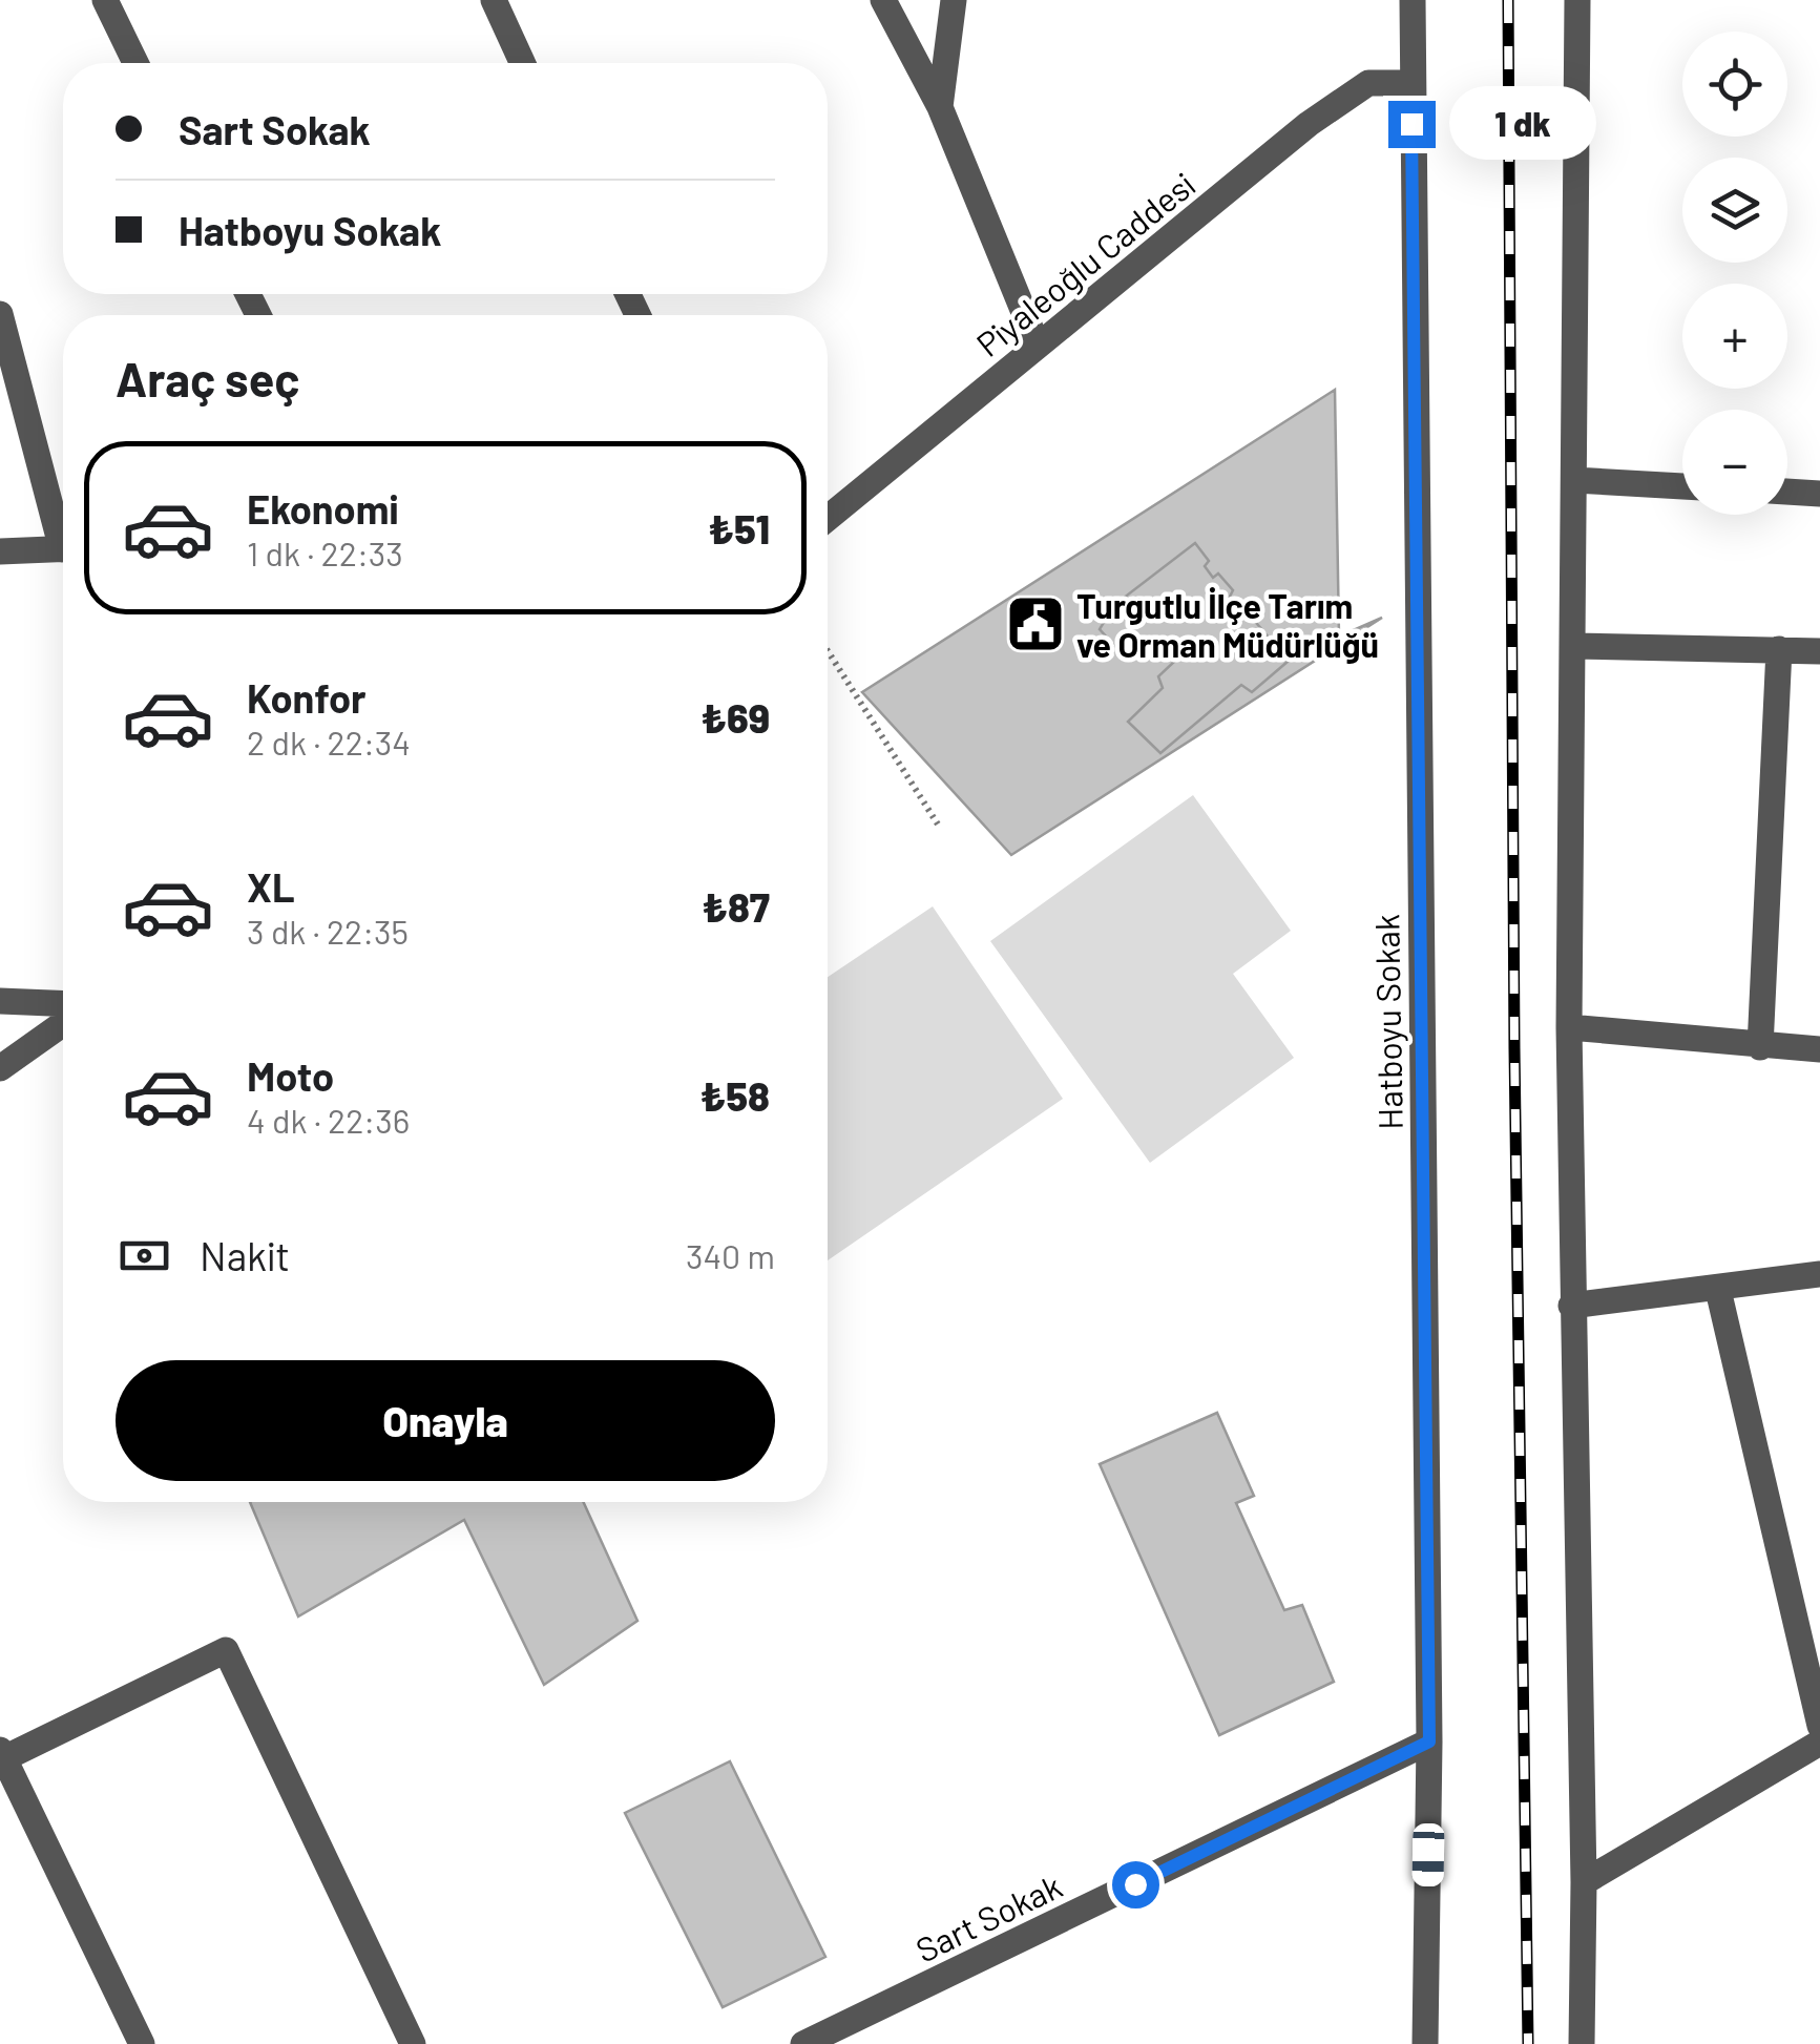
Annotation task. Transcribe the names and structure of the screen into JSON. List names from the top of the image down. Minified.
{"streets":{"street":["Piyaleoğlu Caddesi","Hatboyu Sokak","Sart Sokak"]},"crossings":[["Piyaleoğlu Caddesi","Hatboyu Sokak"],["Hatboyu Sokak","Sart Sokak"]],"places":{"public building":["Turgutlu İlçe Tarım ve Orman Müdürlüğü"]},"page":{"map_buttons":["+","−"],"banner":["Sart Sokak","Hatboyu Sokak"],"bubble":"1 dk","heading":"Araç seç","list":[{"name":"Ekonomi","note":"1 dk · 22:33","value":"₺51"},{"name":"Konfor","note":"2 dk · 22:34","value":"₺69"},{"name":"XL","note":"3 dk · 22:35","value":"₺87"},{"name":"Moto","note":"4 dk · 22:36","value":"₺58"}],"pay":["Nakit","340 m"],"buttons":"Onayla"}}
